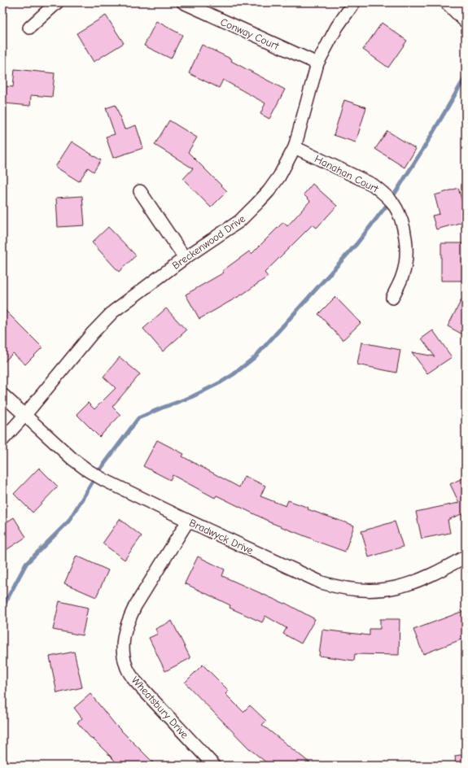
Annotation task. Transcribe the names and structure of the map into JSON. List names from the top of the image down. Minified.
{"streets":{"street":["Conway Court","Hanahan Court","Breckenwood Drive","Bradwyck Drive","Wheatsbury Drive"]},"crossings":[["Conway Court","Breckenwood Drive"],["Hanahan Court","Breckenwood Drive"],["Breckenwood Drive","Bradwyck Drive"],["Bradwyck Drive","Wheatsbury Drive"]]}
